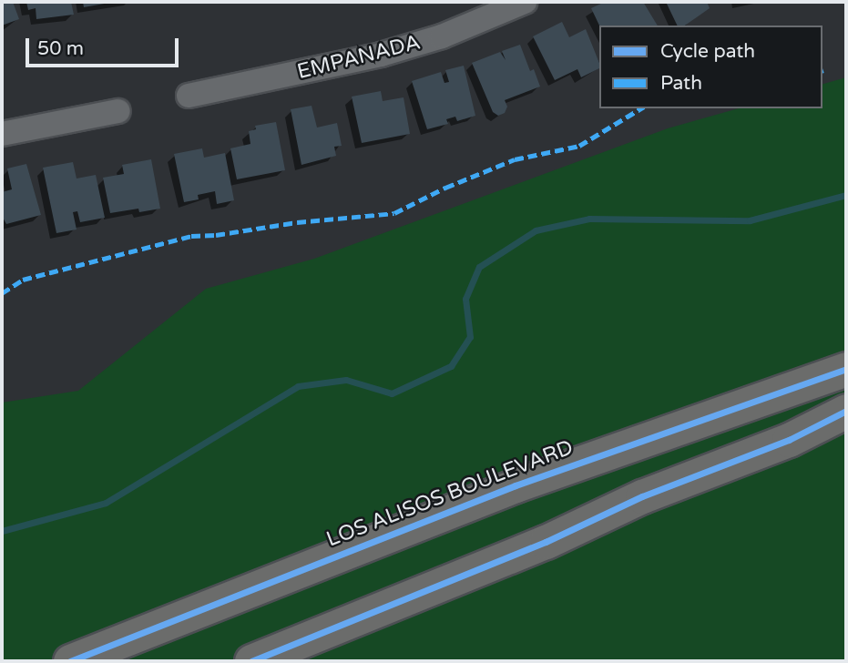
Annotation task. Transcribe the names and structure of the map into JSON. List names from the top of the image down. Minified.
{"streets":{"main road":["LOS ALISOS BOULEVARD"],"street":["EMPANADA"]},"legend":["Cycle path","Path"],"scale_bar":"50 m"}
